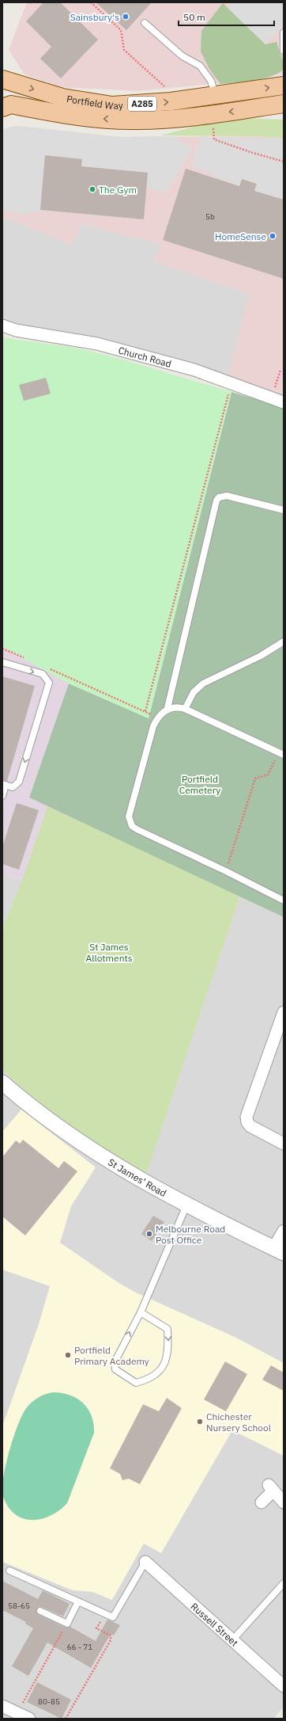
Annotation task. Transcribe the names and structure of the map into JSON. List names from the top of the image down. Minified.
{"streets":{"main road":["Portfield Way","A285"],"street":["Church Road","St James' Road","Russell Street"]},"parks":["Portfield Cemetery","St James Allotments"],"places":["Sainsbury's","The Gym","HomeSense","Melbourne Road Post Office","Portfield Primary Academy","Chichester Nursery School"],"house_numbers":["5b","58-65","66 - 71","80-85"],"scale_bar":"50 m"}
